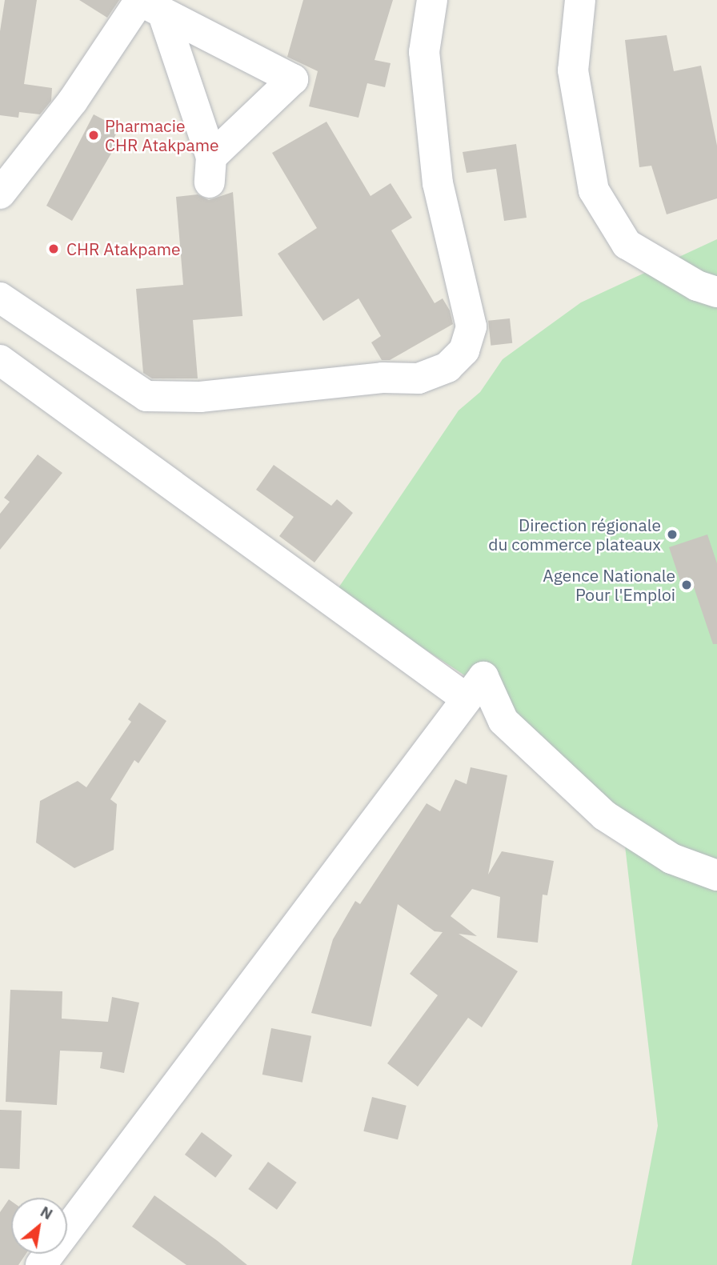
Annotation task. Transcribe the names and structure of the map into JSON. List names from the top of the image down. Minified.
{"places":["Pharmacie CHR Atakpame","CHR Atakpame","Direction régionale du commerce plateaux","Agence Nationale Pour l'Emploi"],"north":"top right"}
